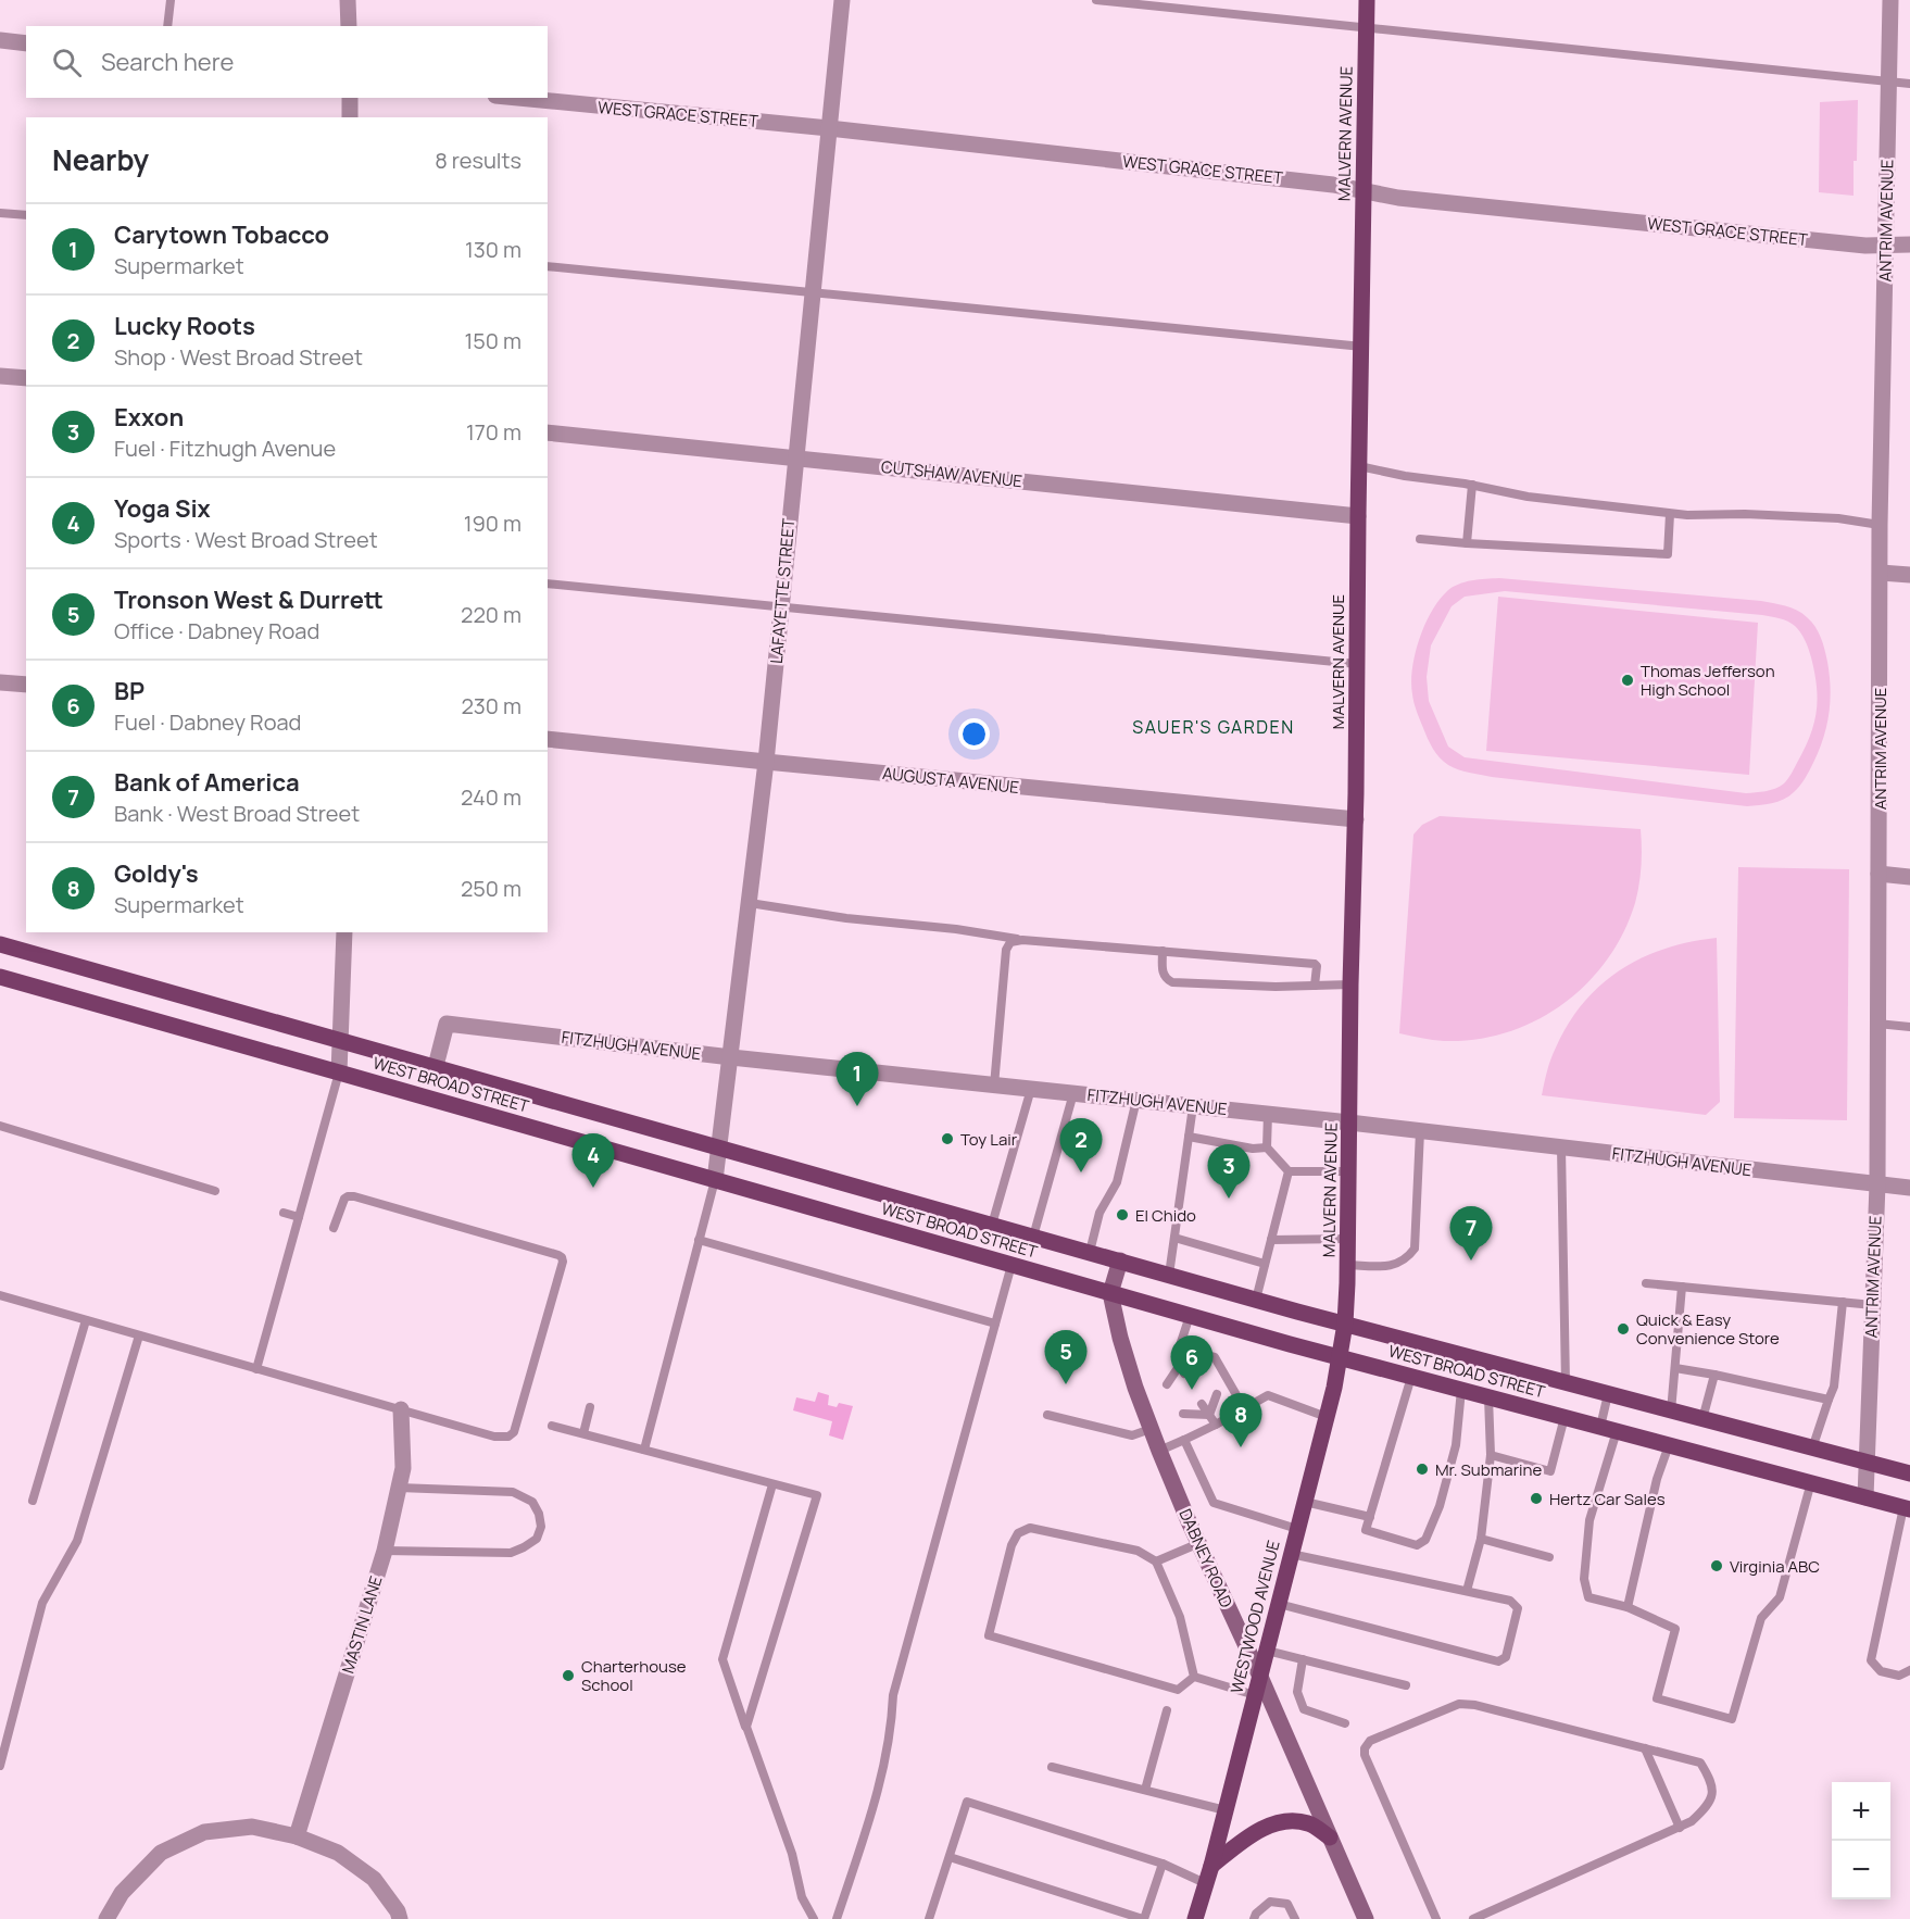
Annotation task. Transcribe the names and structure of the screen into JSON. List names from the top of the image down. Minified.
{"streets":{"main road":["MALVERN AVENUE","WEST BROAD STREET","WESTWOOD AVENUE"],"street":["WEST GRACE STREET","ANTRIM AVENUE","CUTSHAW AVENUE","LAFAYETTE STREET","AUGUSTA AVENUE","FITZHUGH AVENUE","DABNEY ROAD","MASTIN LANE"]},"crossings":[["WEST GRACE STREET","MALVERN AVENUE"],["WEST GRACE STREET","ANTRIM AVENUE"],["WEST GRACE STREET","LAFAYETTE STREET"],["MALVERN AVENUE","CUTSHAW AVENUE"],["MALVERN AVENUE","AUGUSTA AVENUE"],["MALVERN AVENUE","FITZHUGH AVENUE"],["MALVERN AVENUE","WEST BROAD STREET"],["MALVERN AVENUE","WESTWOOD AVENUE"],["ANTRIM AVENUE","FITZHUGH AVENUE"],["ANTRIM AVENUE","WEST BROAD STREET"],["CUTSHAW AVENUE","LAFAYETTE STREET"],["LAFAYETTE STREET","AUGUSTA AVENUE"],["LAFAYETTE STREET","FITZHUGH AVENUE"],["LAFAYETTE STREET","WEST BROAD STREET"],["FITZHUGH AVENUE","WEST BROAD STREET"],["WEST BROAD STREET","DABNEY ROAD"],["WEST BROAD STREET","WESTWOOD AVENUE"],["DABNEY ROAD","WESTWOOD AVENUE"]],"districts":["SAUER'S GARDEN"],"places":["Thomas Jefferson High School","Toy Lair","El Chido","Quick & Easy Convenience Store","Mr. Submarine","Hertz Car Sales","Virginia ABC","Charterhouse School"],"page":{"search":"Search here","heading":["Nearby","8 results"],"list":[{"mark":"1","name":"Carytown Tobacco","note":"Supermarket","value":"130 m"},{"mark":"2","name":"Lucky Roots","note":"Shop · West Broad Street","value":"150 m"},{"mark":"3","name":"Exxon","note":"Fuel · Fitzhugh Avenue","value":"170 m"},{"mark":"4","name":"Yoga Six","note":"Sports · West Broad Street","value":"190 m"},{"mark":"5","name":"Tronson West & Durrett","note":"Office · Dabney Road","value":"220 m"},{"mark":"6","name":"BP","note":"Fuel · Dabney Road","value":"230 m"},{"mark":"7","name":"Bank of America","note":"Bank · West Broad Street","value":"240 m"},{"mark":"8","name":"Goldy's","note":"Supermarket","value":"250 m"}],"pins":["1","2","4","3","7","5","6","8"],"map_buttons":["+","−"]}}
